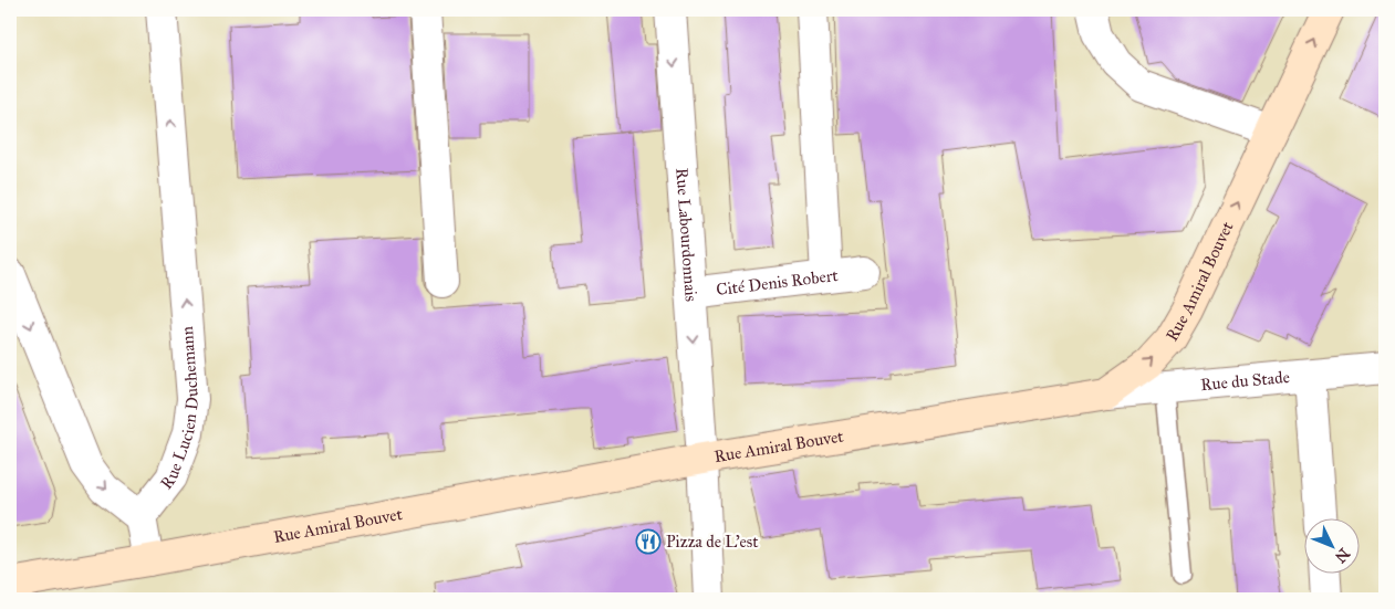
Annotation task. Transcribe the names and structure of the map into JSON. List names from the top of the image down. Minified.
{"streets":{"main road":["Rue Amiral Bouvet"],"street":["Rue Labourdonnais","Cité Denis Robert","Rue du Stade","Rue Lucien Duchemann"]},"crossings":[["Rue Labourdonnais","Rue Amiral Bouvet"],["Rue Labourdonnais","Cité Denis Robert"],["Rue Amiral Bouvet","Rue du Stade"]],"places":{"restaurant":["Pizza de L'est"]},"north":"bottom right"}
